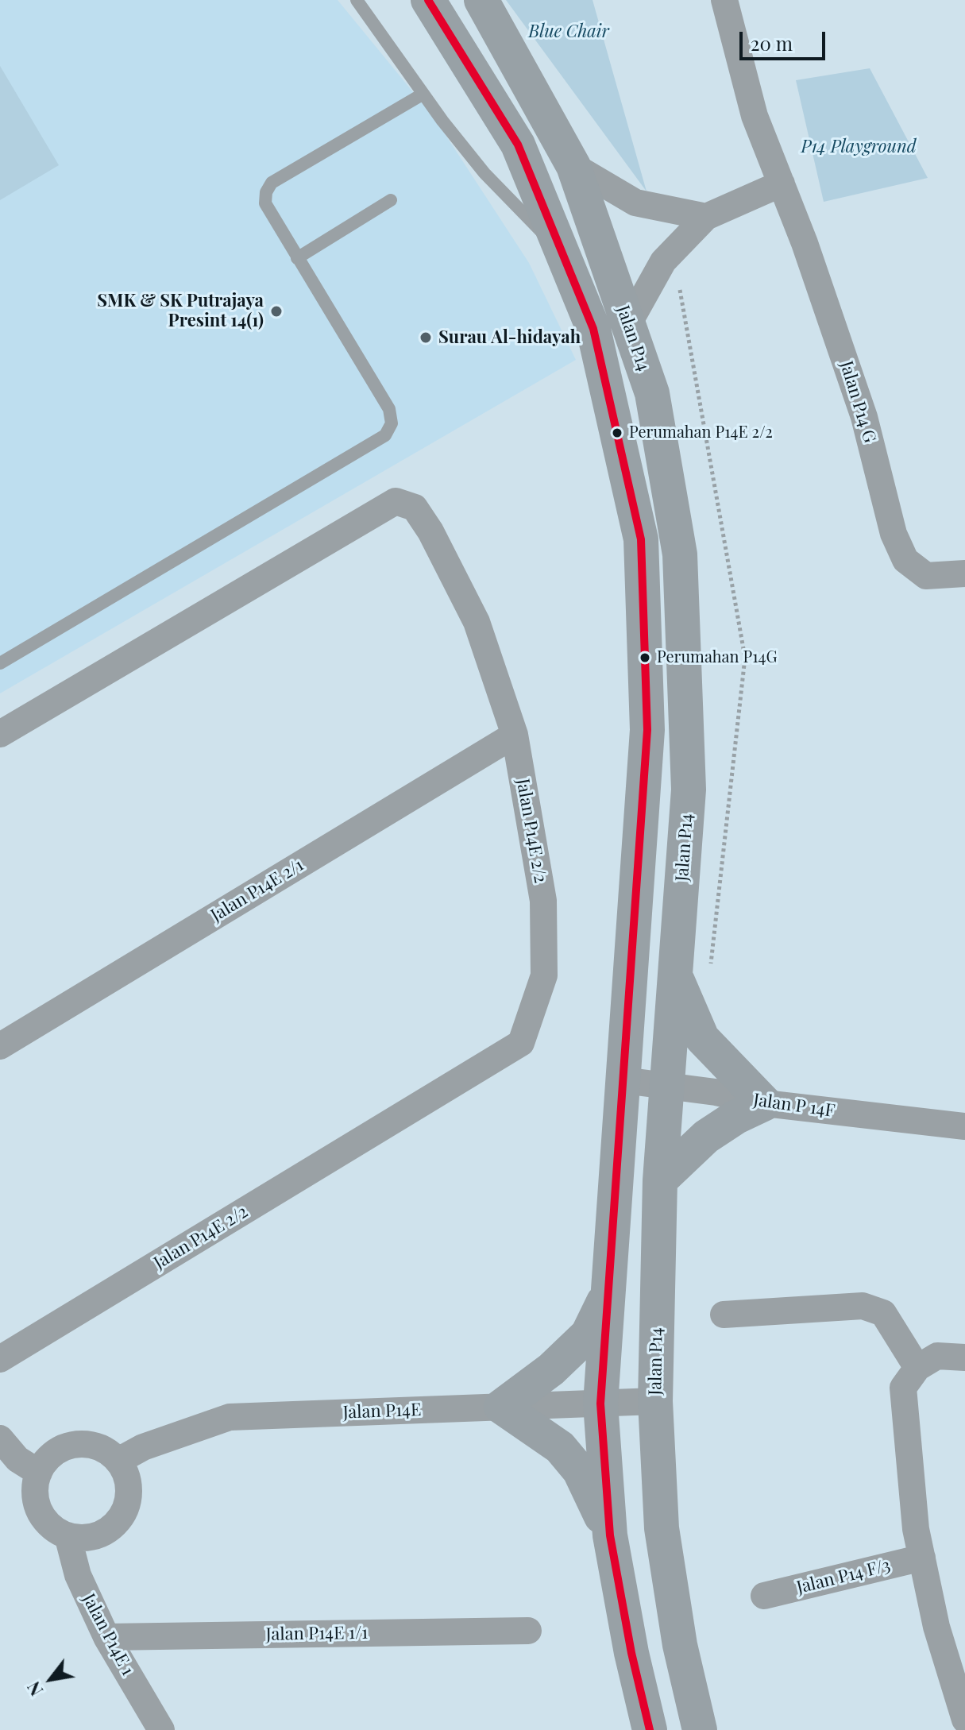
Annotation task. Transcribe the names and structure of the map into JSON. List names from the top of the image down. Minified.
{"streets":{"main road":["Jalan P14"],"street":["Jalan P14 G","Jalan P14E 2/2","Jalan P14E 2/1","Jalan P 14F","Jalan P14E","Jalan P14 F/3","Jalan P14E 1/1","Jalan P14E 1"]},"crossings":[["Jalan P14","Jalan P 14F"],["Jalan P14","Jalan P14E"],["Jalan P14E 2/2","Jalan P14E 2/1"],["Jalan P14E","Jalan P14E 1"],["Jalan P14E 1/1","Jalan P14E 1"]],"parks":["Blue Chair","P14 Playground"],"places":["SMK & SK Putrajaya Presint 14(1)","Surau Al-hidayah","Perumahan P14E 2/2","Perumahan P14G"],"scale_bar":"20 m","north":"bottom left"}
